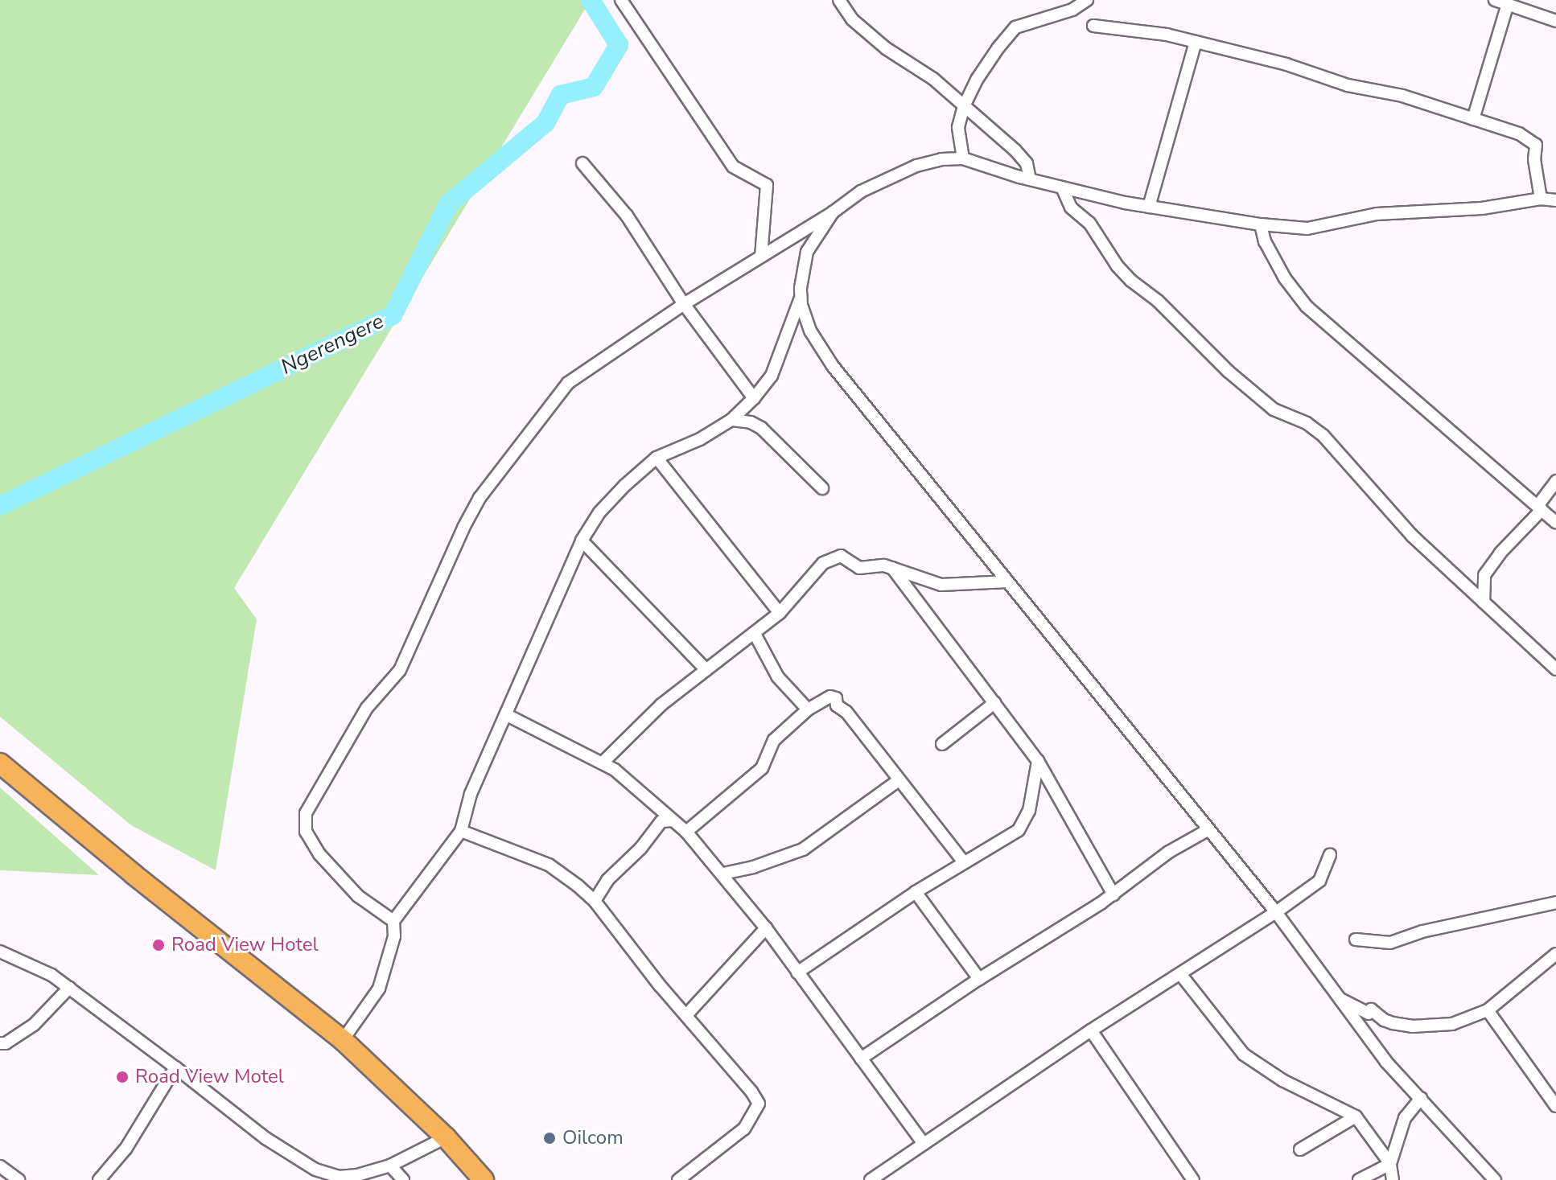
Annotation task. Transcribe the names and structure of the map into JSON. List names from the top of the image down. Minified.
{"water":["Ngerengere"],"places":["Road View Hotel","Road View Motel","Oilcom"]}
